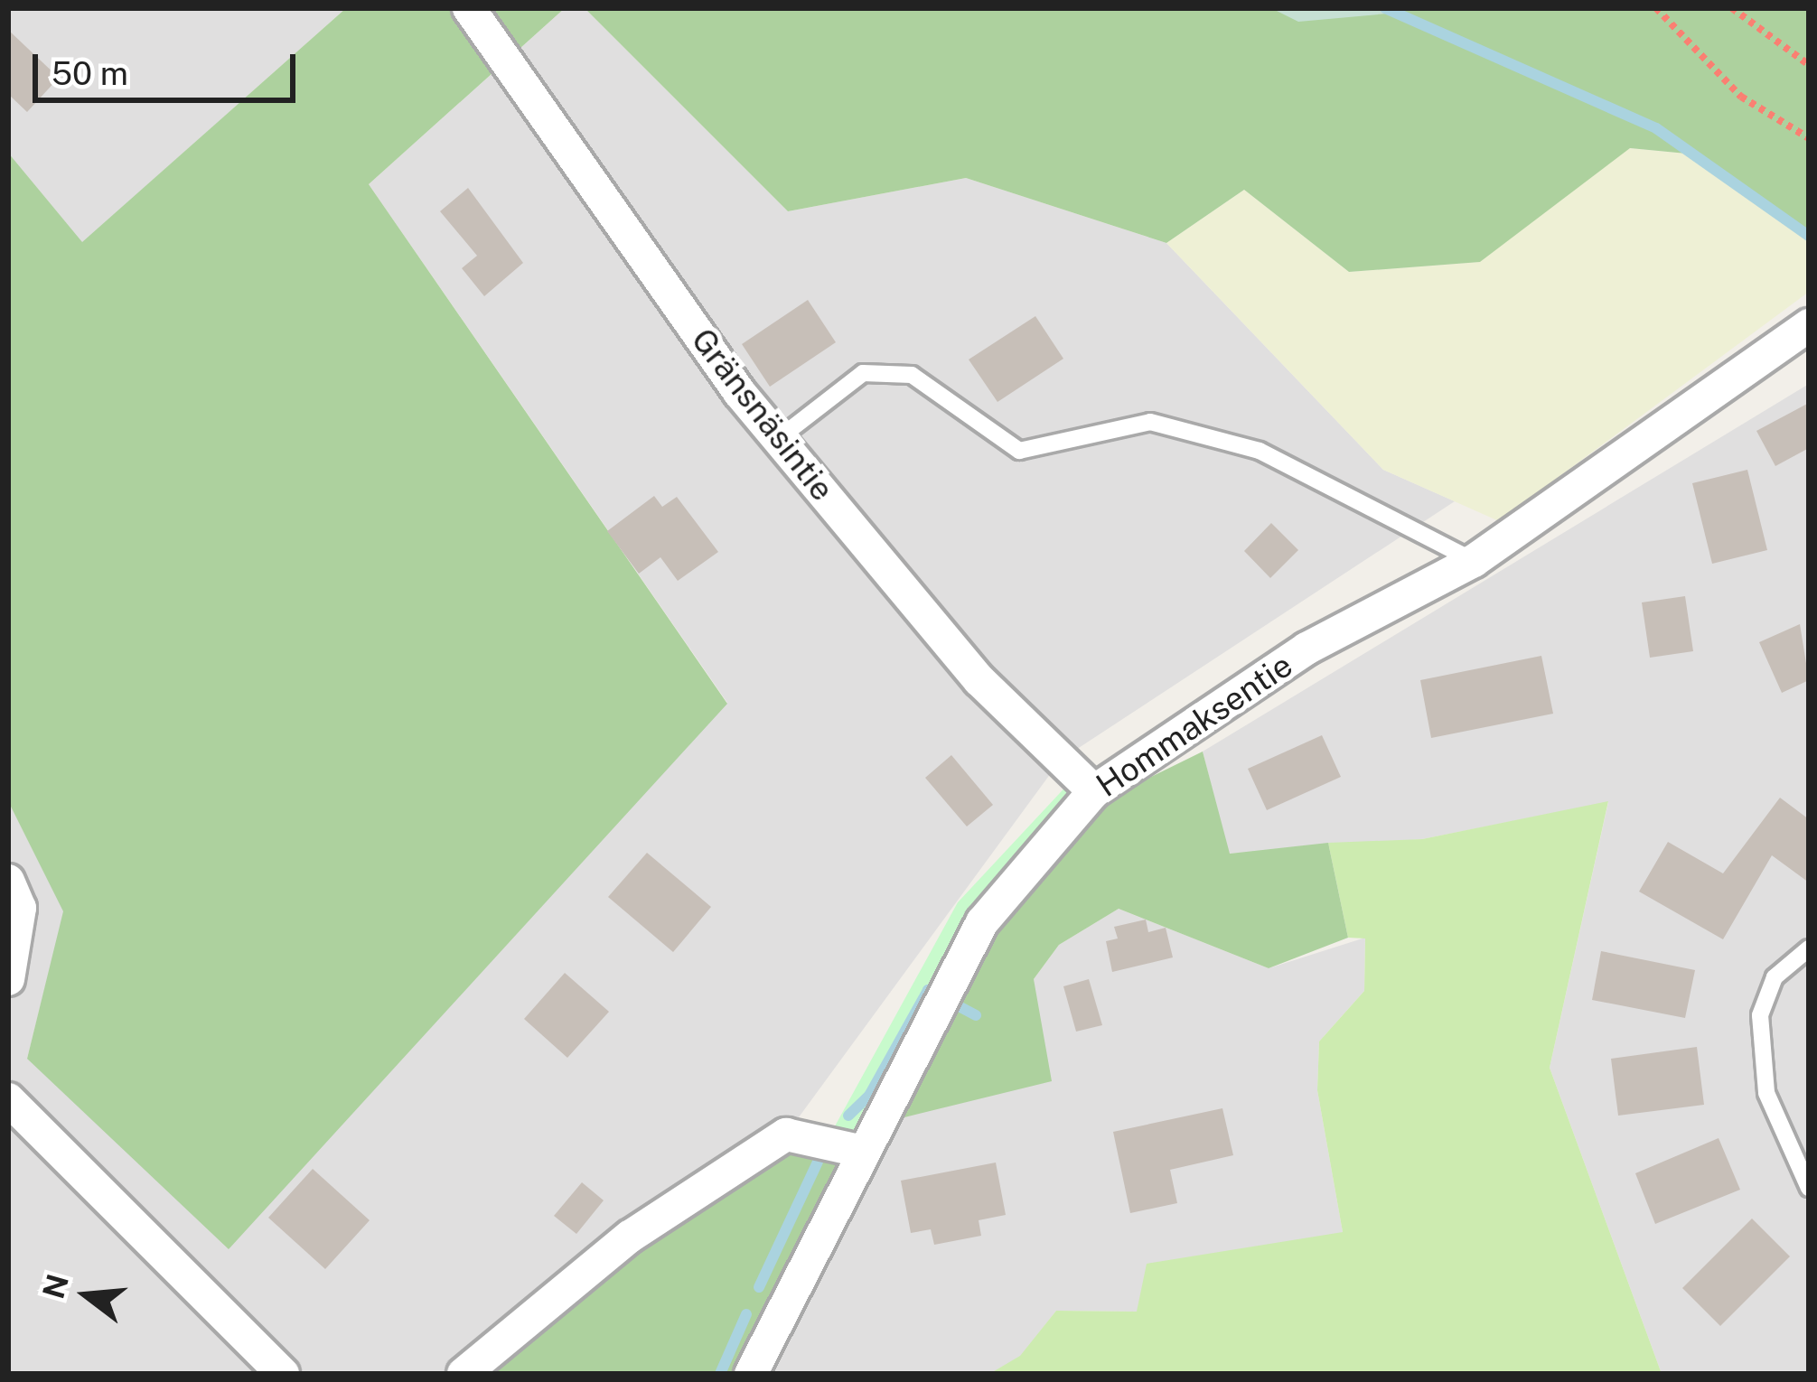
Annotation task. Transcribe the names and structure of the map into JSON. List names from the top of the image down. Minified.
{"streets":{"street":["Gränsnäsintie","Hommaksentie"]},"crossings":[["Gränsnäsintie","Hommaksentie"]],"scale_bar":"50 m","north":"left"}
